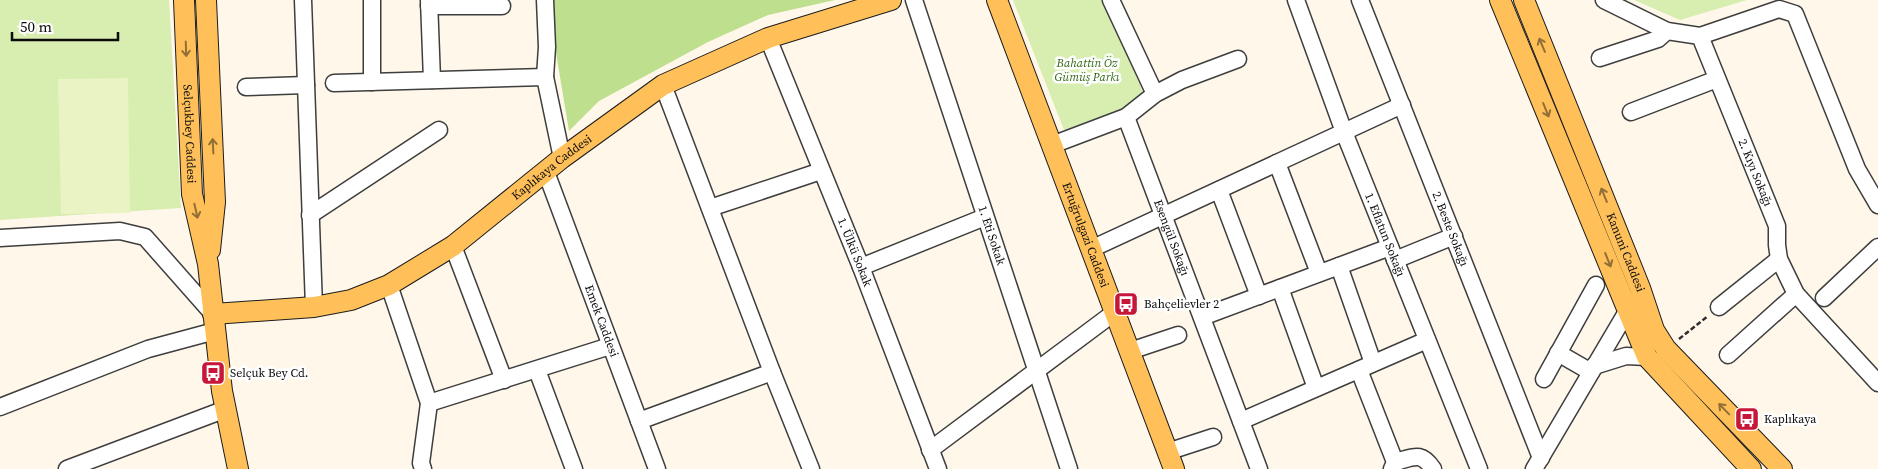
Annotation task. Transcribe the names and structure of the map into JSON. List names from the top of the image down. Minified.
{"streets":{"main road":["Selçukbey Caddesi","Kaplıkaya Caddesi","Ertuğrulgazi Caddesi","Kanuni Caddesi"],"street":["2. Kıyı Sokağı","2. Beste Sokağı","1. Eti Sokak","1. Eflatun Sokağı","Esengül Sokağı","1. Ülkü Sokak","Emek Caddesi"]},"crossings":[["Selçukbey Caddesi","Kaplıkaya Caddesi"],["Kaplıkaya Caddesi","1. Ülkü Sokak"],["Kaplıkaya Caddesi","Emek Caddesi"]],"parks":["Bahattin Öz Gümüş Parkı"],"places":{"bus stop":["Bahçelievler 2","Selçuk Bey Cd.","Kaplıkaya"]},"scale_bar":"50 m"}
